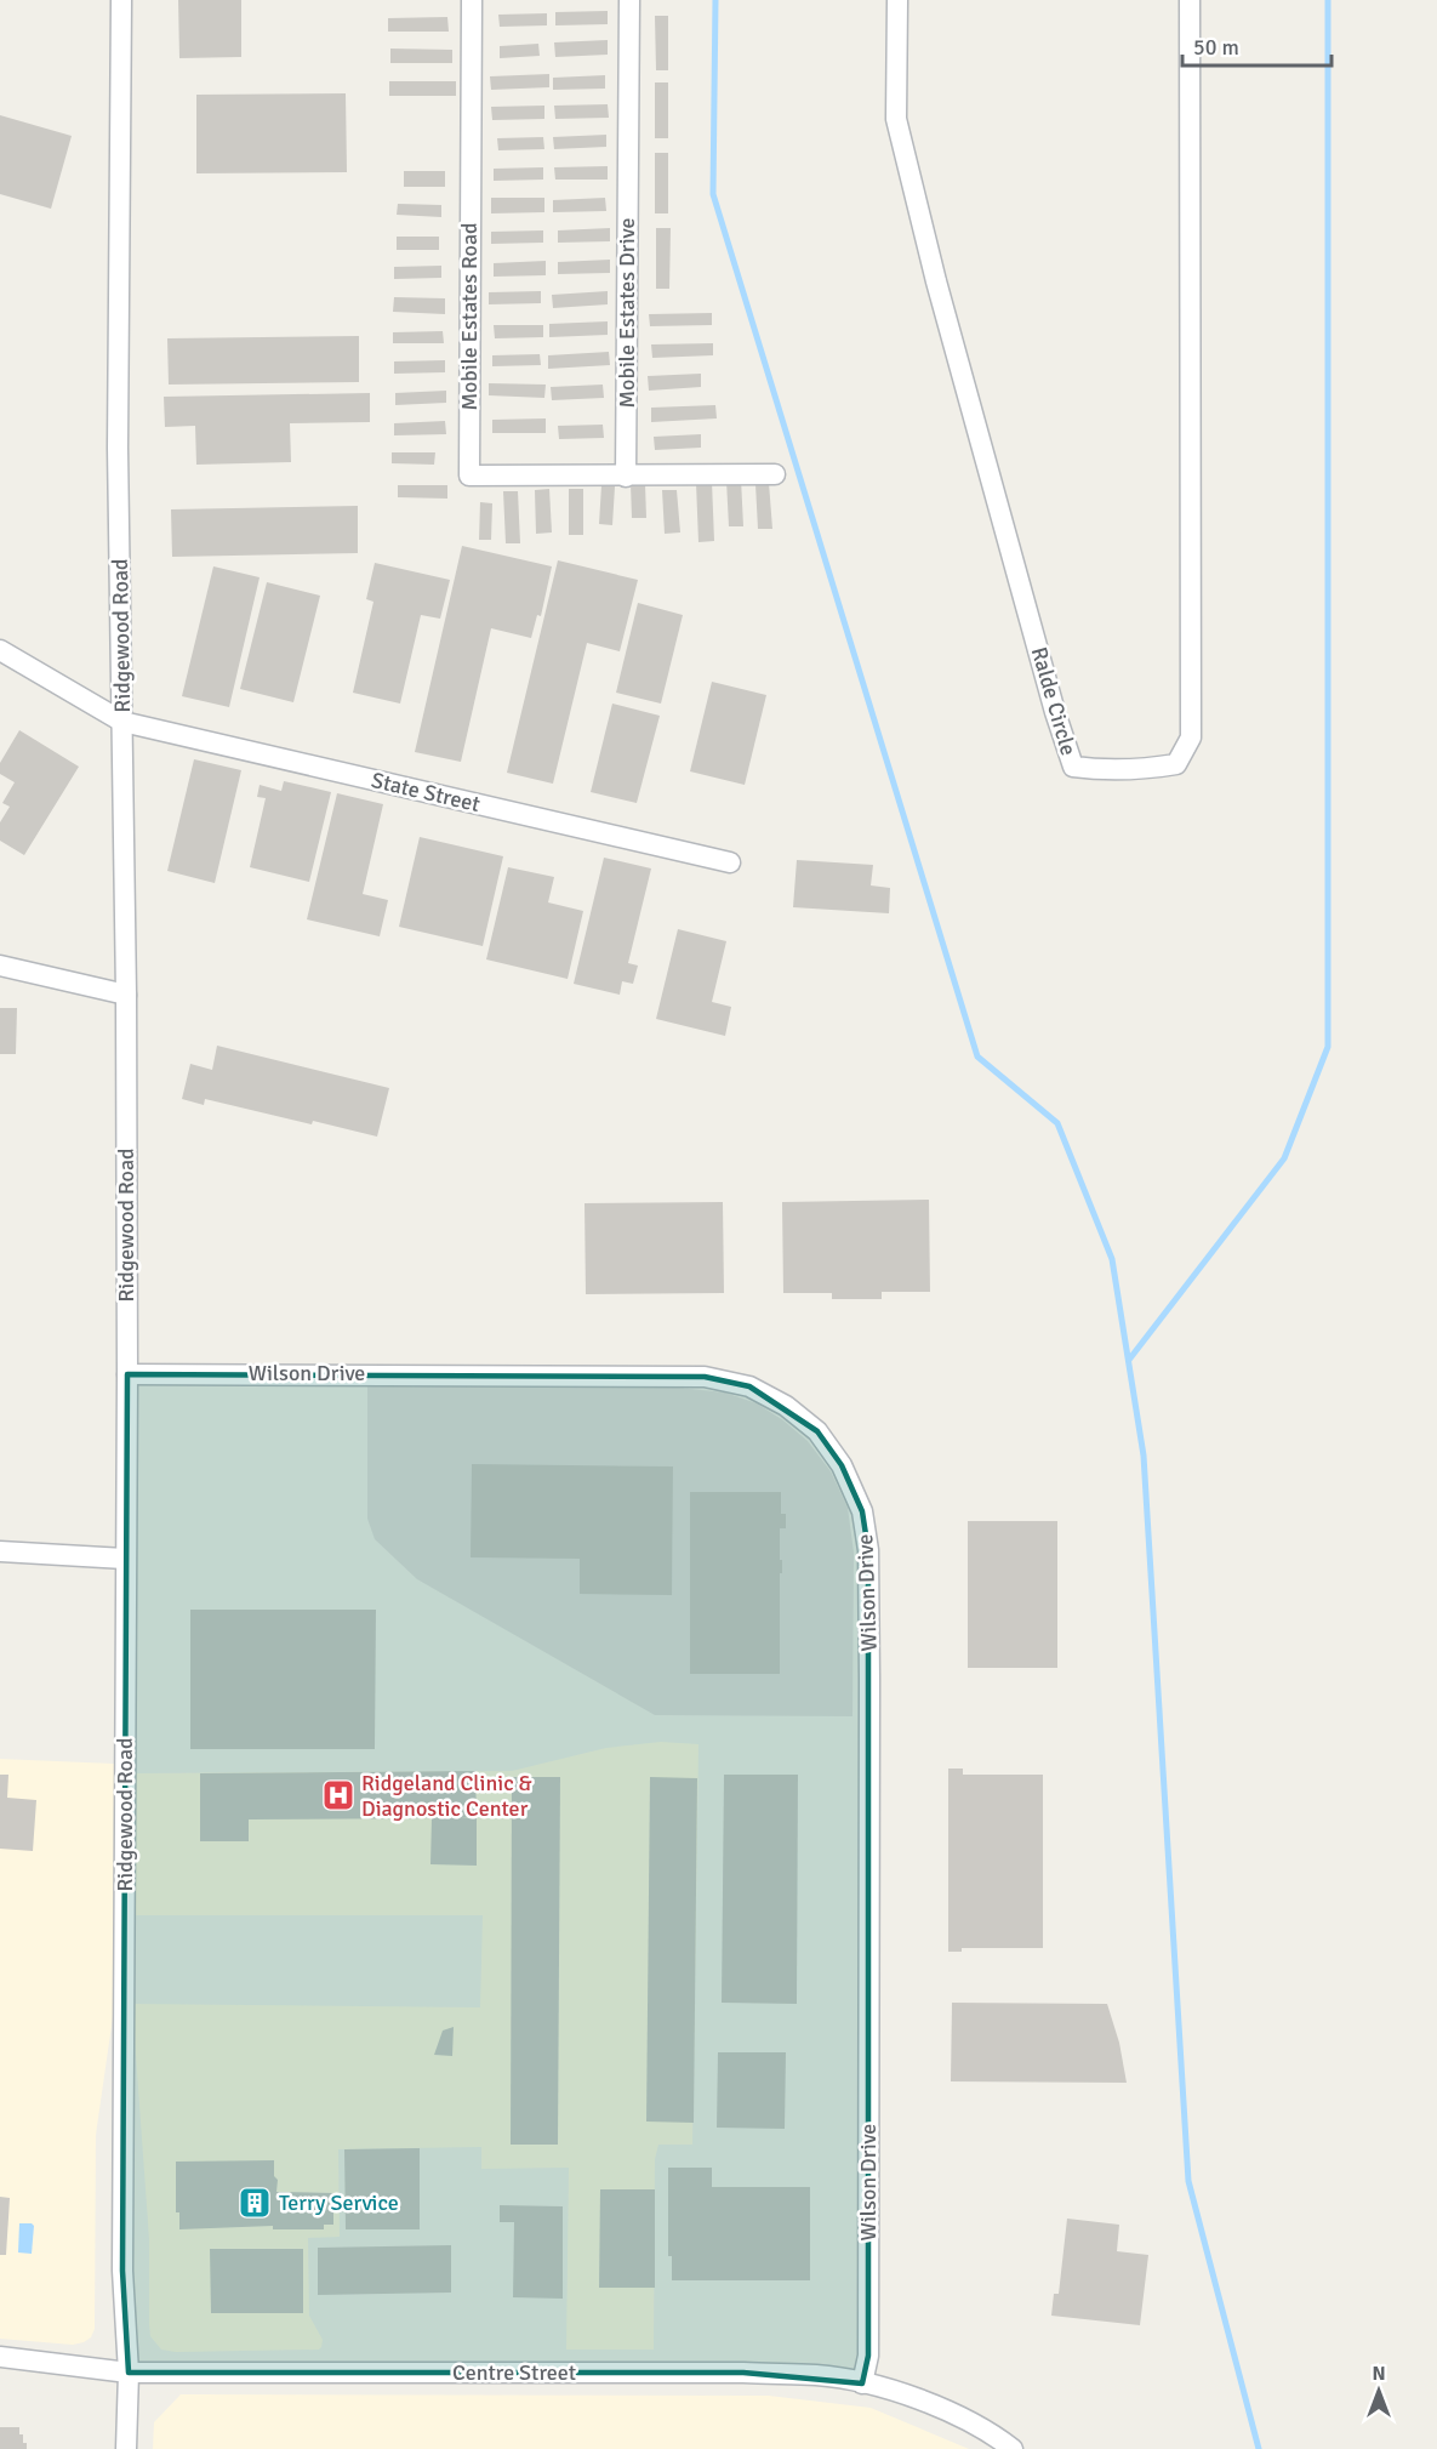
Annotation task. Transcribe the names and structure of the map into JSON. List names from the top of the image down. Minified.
{"streets":{"street":["Mobile Estates Drive","Mobile Estates Road","Ridgewood Road","Ralde Circle","State Street","Wilson Drive","Centre Street"]},"crossings":[["Mobile Estates Drive","Mobile Estates Road"],["Ridgewood Road","State Street"],["Ridgewood Road","Wilson Drive"],["Ridgewood Road","Centre Street"],["Wilson Drive","Centre Street"]],"places":{"hospital":["Ridgeland Clinic & Diagnostic Center"],"building":["Terry Service"]},"scale_bar":"50 m","north":"top"}
